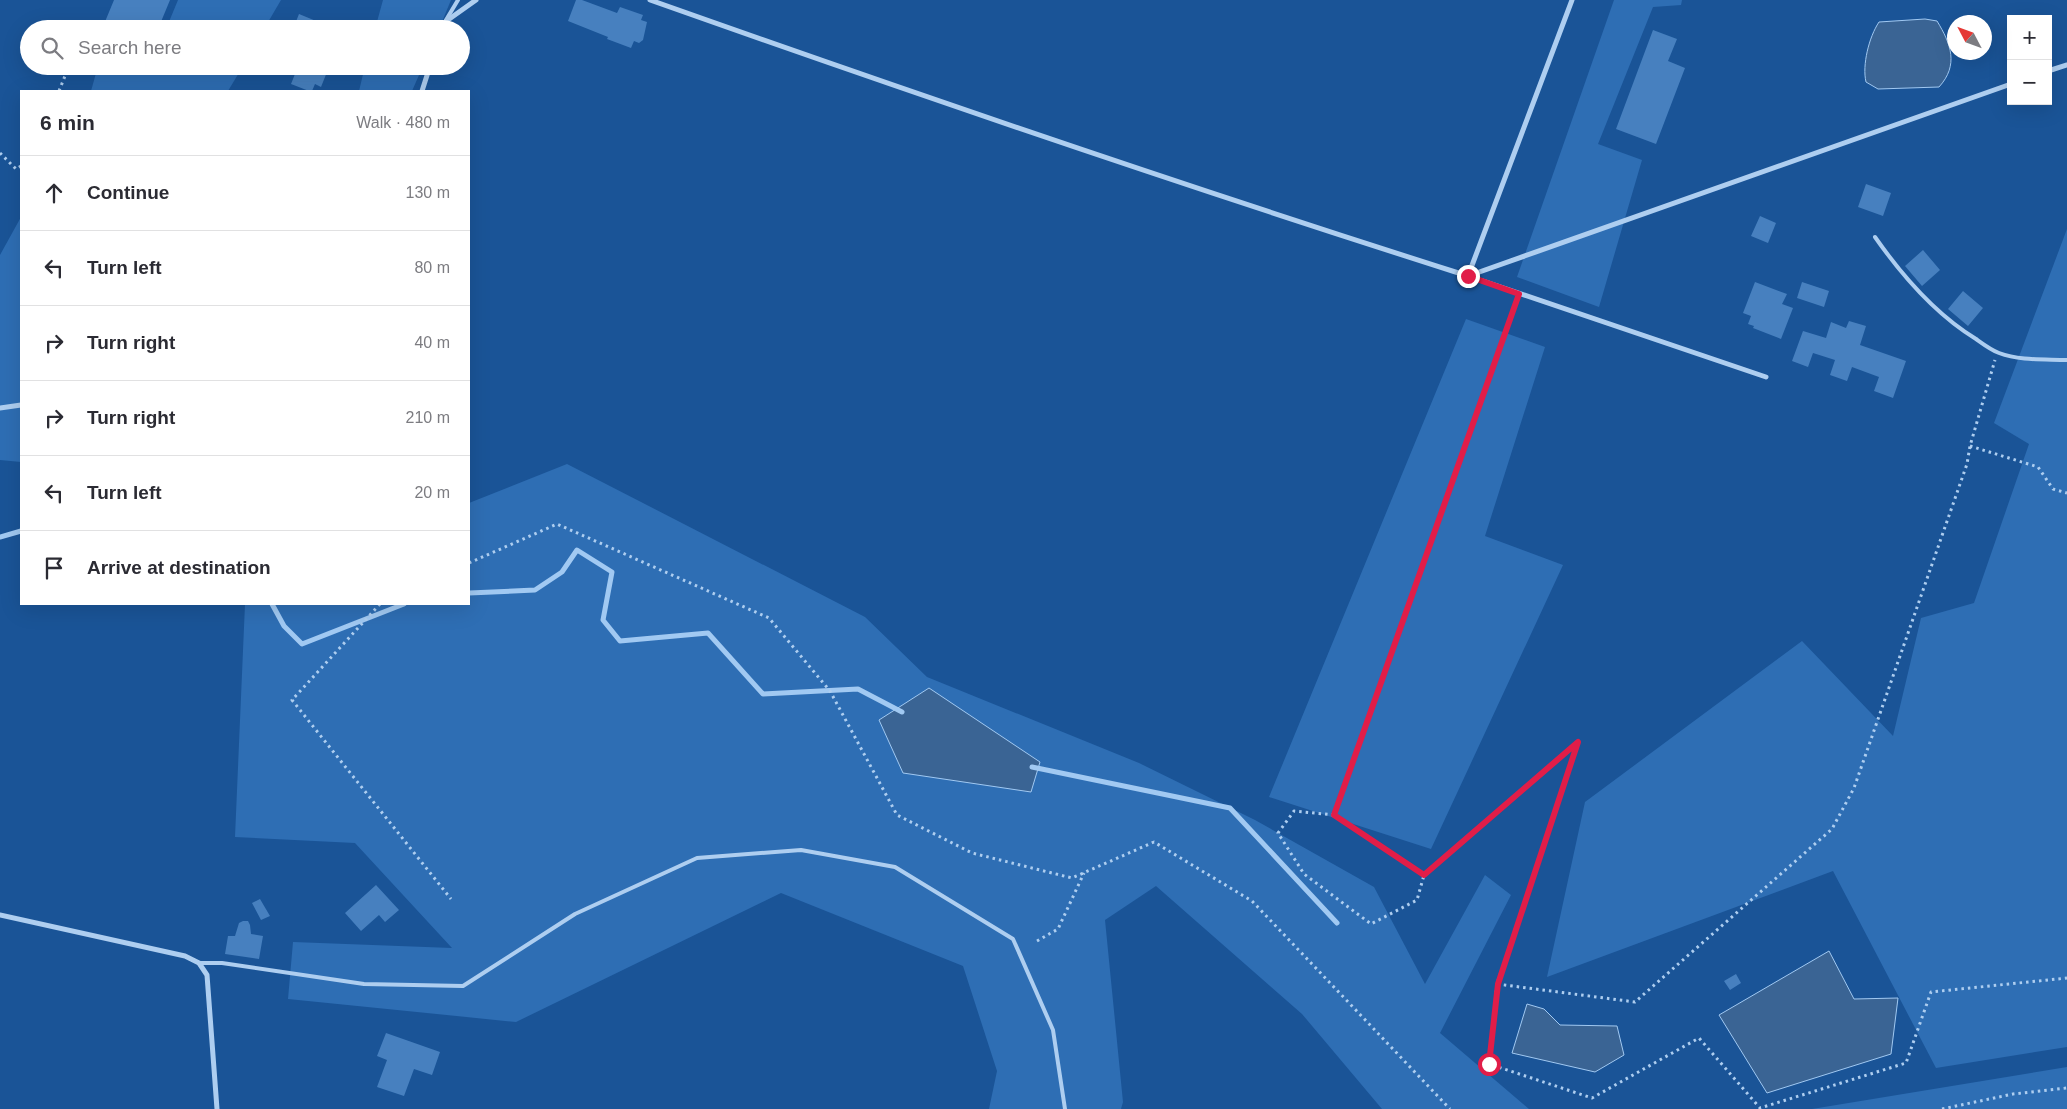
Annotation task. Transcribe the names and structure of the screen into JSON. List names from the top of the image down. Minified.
{"north":"top left","page":{"map_buttons":["+","−"],"search":"Search here","heading":["6 min","Walk · 480 m"],"list":[["Continue","130 m"],["Turn left","80 m"],["Turn right","40 m"],["Turn right","210 m"],["Turn left","20 m"],"Arrive at destination"]}}
